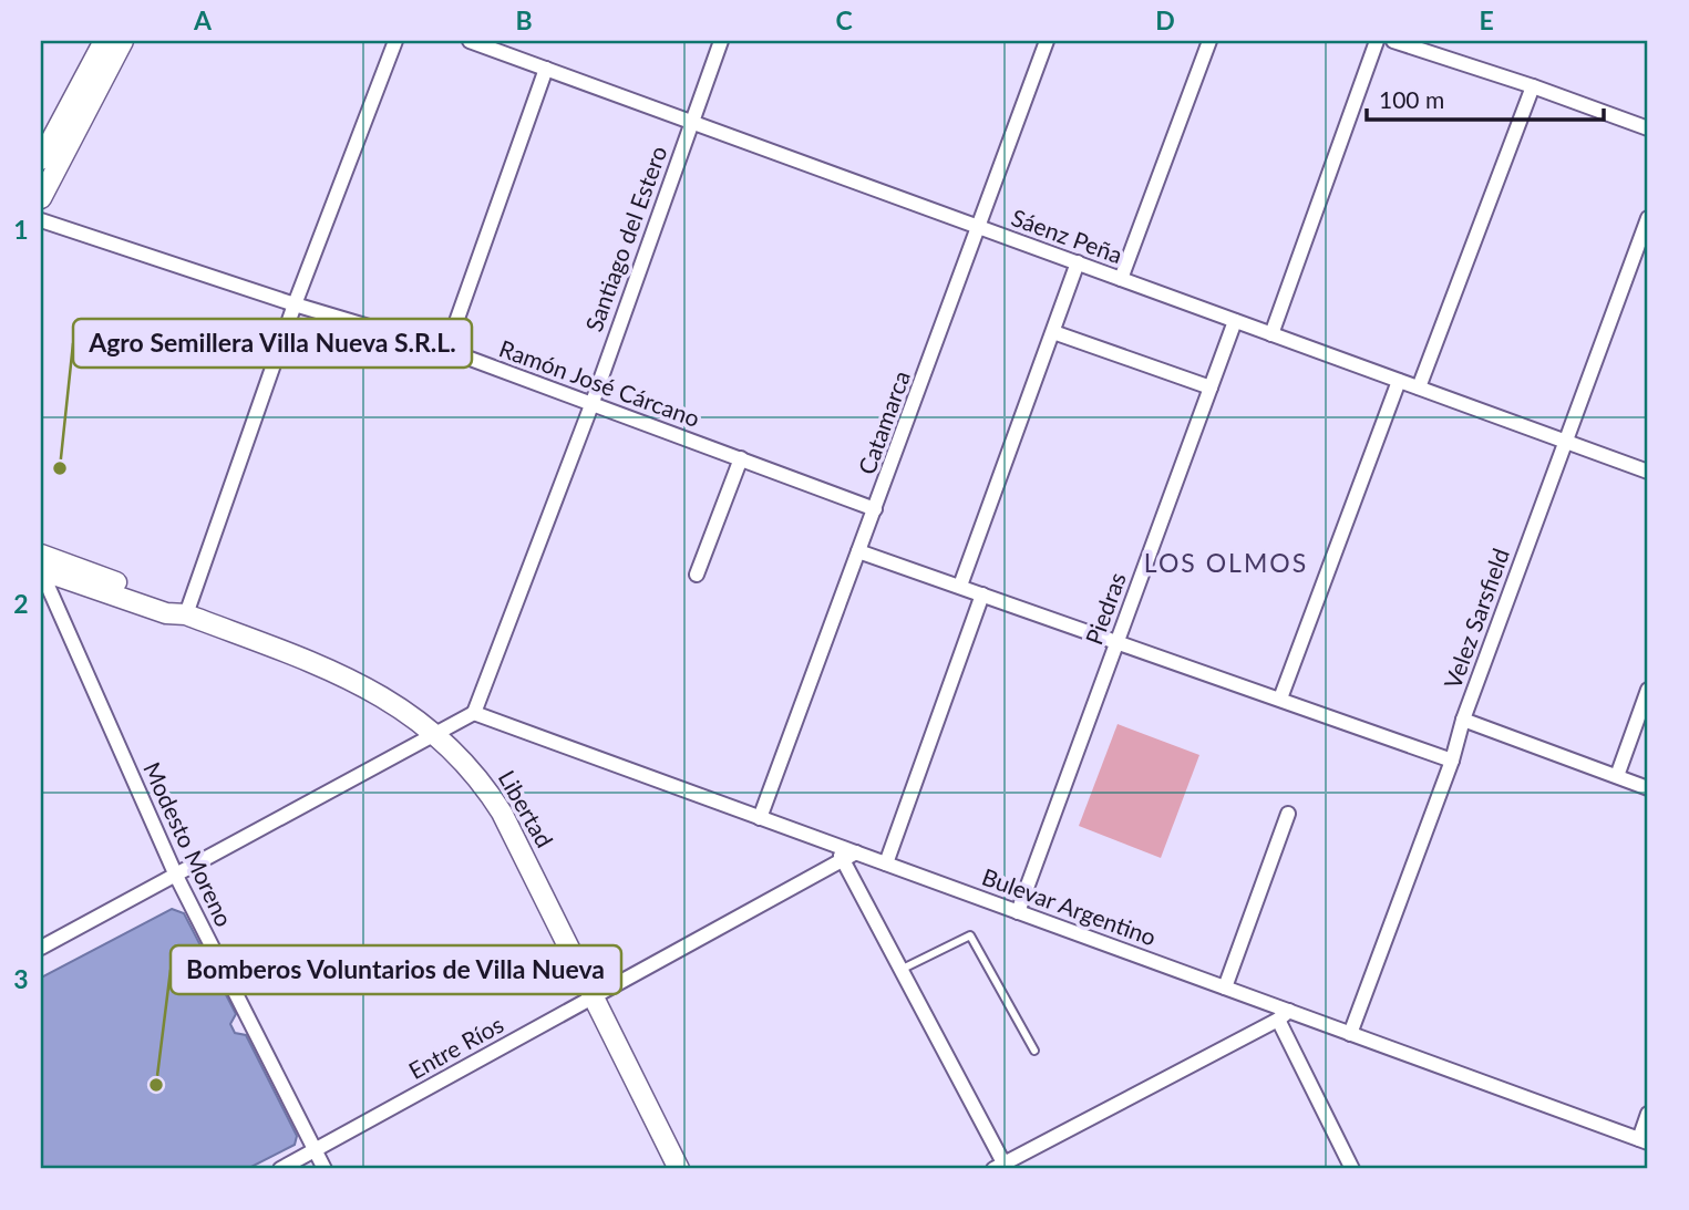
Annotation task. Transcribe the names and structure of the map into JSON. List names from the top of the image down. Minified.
{"streets":{"main road":["Libertad"],"street":["Sáenz Peña","Santiago del Estero","Ramón José Cárcano","Catamarca","Piedras","Velez Sarsfield","Modesto Moreno","Bulevar Argentino","Entre Ríos"]},"crossings":[["Sáenz Peña","Santiago del Estero"],["Sáenz Peña","Catamarca"],["Sáenz Peña","Piedras"],["Sáenz Peña","Velez Sarsfield"],["Santiago del Estero","Ramón José Cárcano"],["Ramón José Cárcano","Catamarca"],["Piedras","Bulevar Argentino"],["Velez Sarsfield","Bulevar Argentino"],["Libertad","Modesto Moreno"],["Libertad","Entre Ríos"],["Modesto Moreno","Entre Ríos"],["Bulevar Argentino","Entre Ríos"]],"districts":["LOS OLMOS"],"places":["Agro Semillera Villa Nueva S.R.L.","Bomberos Voluntarios de Villa Nueva"],"scale_bar":"100 m","grid":{"columns":["A","B","C","D","E"],"rows":["1","2","3"]}}
